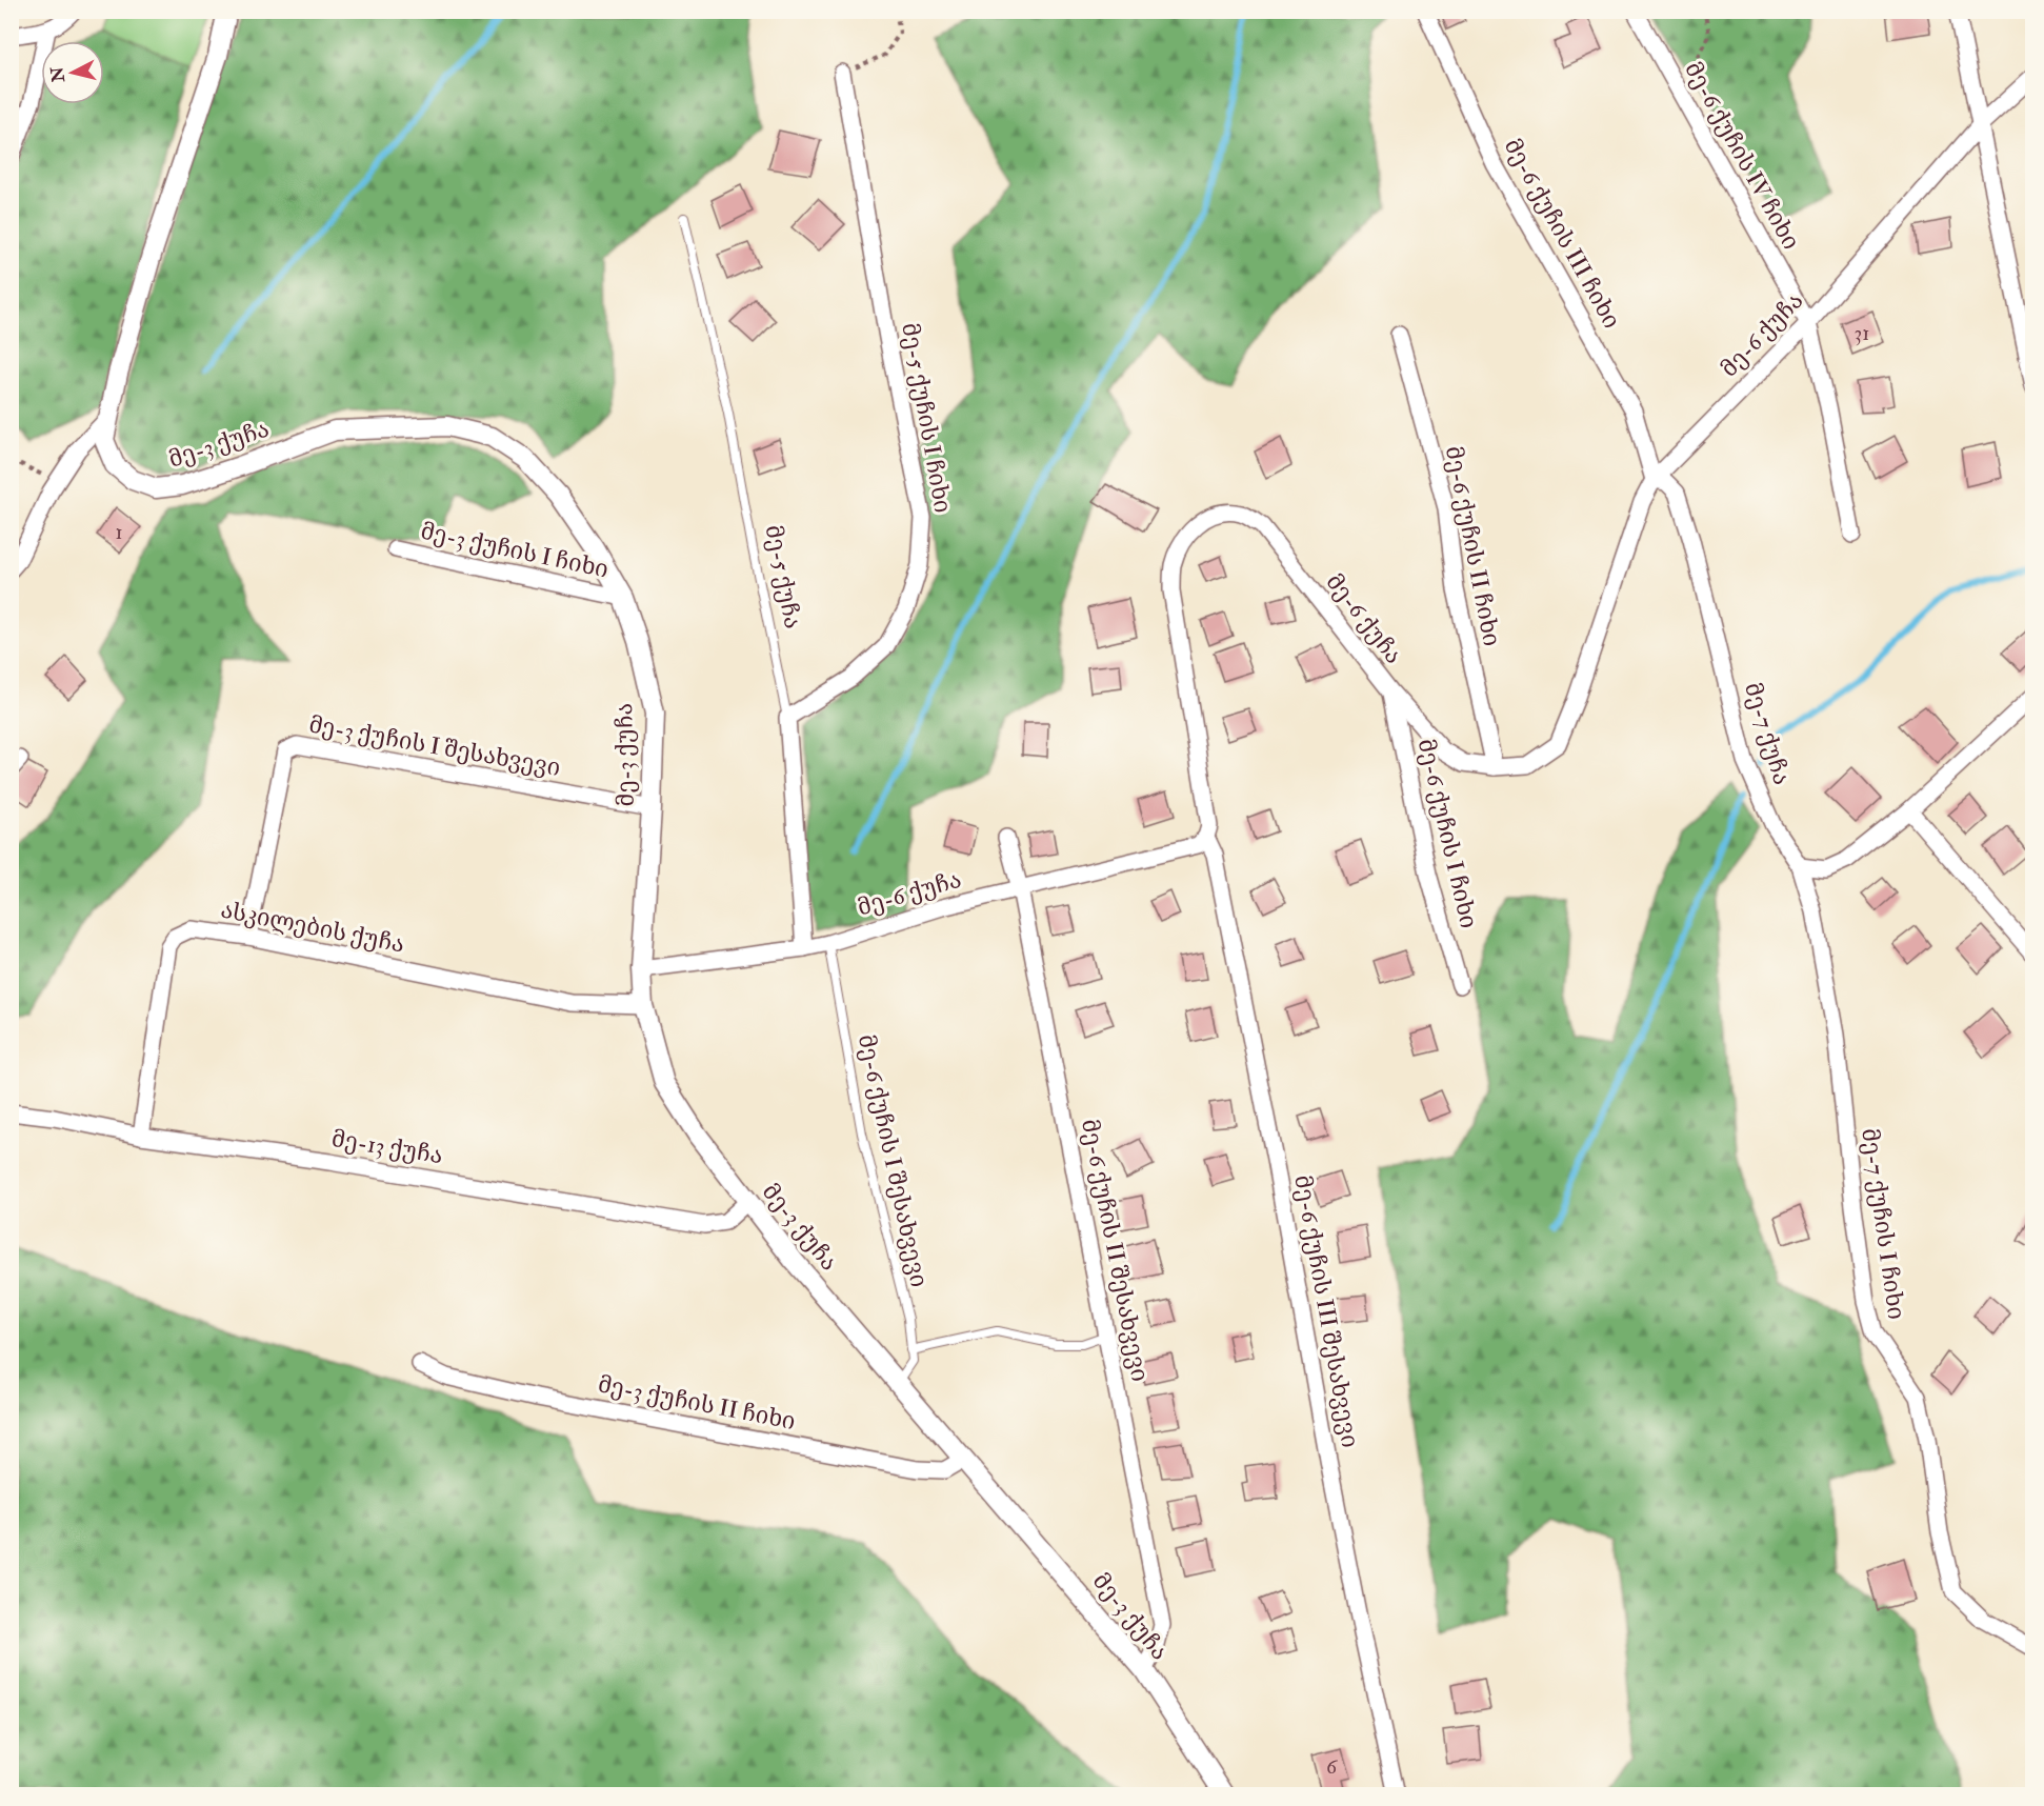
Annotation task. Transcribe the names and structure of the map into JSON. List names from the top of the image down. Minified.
{"streets":{"street":["მე-6 ქუჩის IV ჩიხი","მე-6 ქუჩის III ჩიხი","მე-6 ქუჩა","მე-5 ქუჩის I ჩიხი","მე-3 ქუჩა","მე-6 ქუჩის II ჩიხი","მე-3 ქუჩის I ჩიხი","მე-5 ქუჩა","მე-7 ქუჩა","მე-3 ქუჩის I შესახვევი","მე-6 ქუჩის I ჩიხი","ასკილების ქუჩა","მე-13 ქუჩა","მე-7 ქუჩის I ჩიხი","მე-6 ქუჩის II შესახვევი","მე-6 ქუჩის III შესახვევი","მე-3 ქუჩის II ჩიხი"],"lane":["მე-6 ქუჩის I შესახვევი"]},"crossings":[["მე-6 ქუჩის IV ჩიხი","მე-6 ქუჩა"],["მე-6 ქუჩის III ჩიხი","მე-6 ქუჩა"],["მე-6 ქუჩის III ჩიხი","მე-7 ქუჩა"],["მე-6 ქუჩა","მე-3 ქუჩა"],["მე-6 ქუჩა","მე-6 ქუჩის II ჩიხი"],["მე-6 ქუჩა","მე-5 ქუჩა"],["მე-6 ქუჩა","მე-7 ქუჩა"],["მე-6 ქუჩა","მე-6 ქუჩის I ჩიხი"],["მე-6 ქუჩა","მე-6 ქუჩის I შესახვევი"],["მე-6 ქუჩა","მე-6 ქუჩის II შესახვევი"],["მე-6 ქუჩა","მე-6 ქუჩის III შესახვევი"],["მე-5 ქუჩის I ჩიხი","მე-5 ქუჩა"],["მე-3 ქუჩა","მე-3 ქუჩის I ჩიხი"],["მე-3 ქუჩა","მე-3 ქუჩის I შესახვევი"],["მე-3 ქუჩა","ასკილების ქუჩა"],["მე-3 ქუჩა","მე-13 ქუჩა"],["მე-3 ქუჩა","მე-6 ქუჩის I შესახვევი"],["მე-3 ქუჩა","მე-6 ქუჩის II შესახვევი"],["მე-3 ქუჩა","მე-3 ქუჩის II ჩიხი"],["მე-7 ქუჩა","მე-7 ქუჩის I ჩიხი"],["მე-3 ქუჩის I შესახვევი","ასკილების ქუჩა"],["ასკილების ქუჩა","მე-13 ქუჩა"]],"house_numbers":["31","1","6"],"north":"left"}
